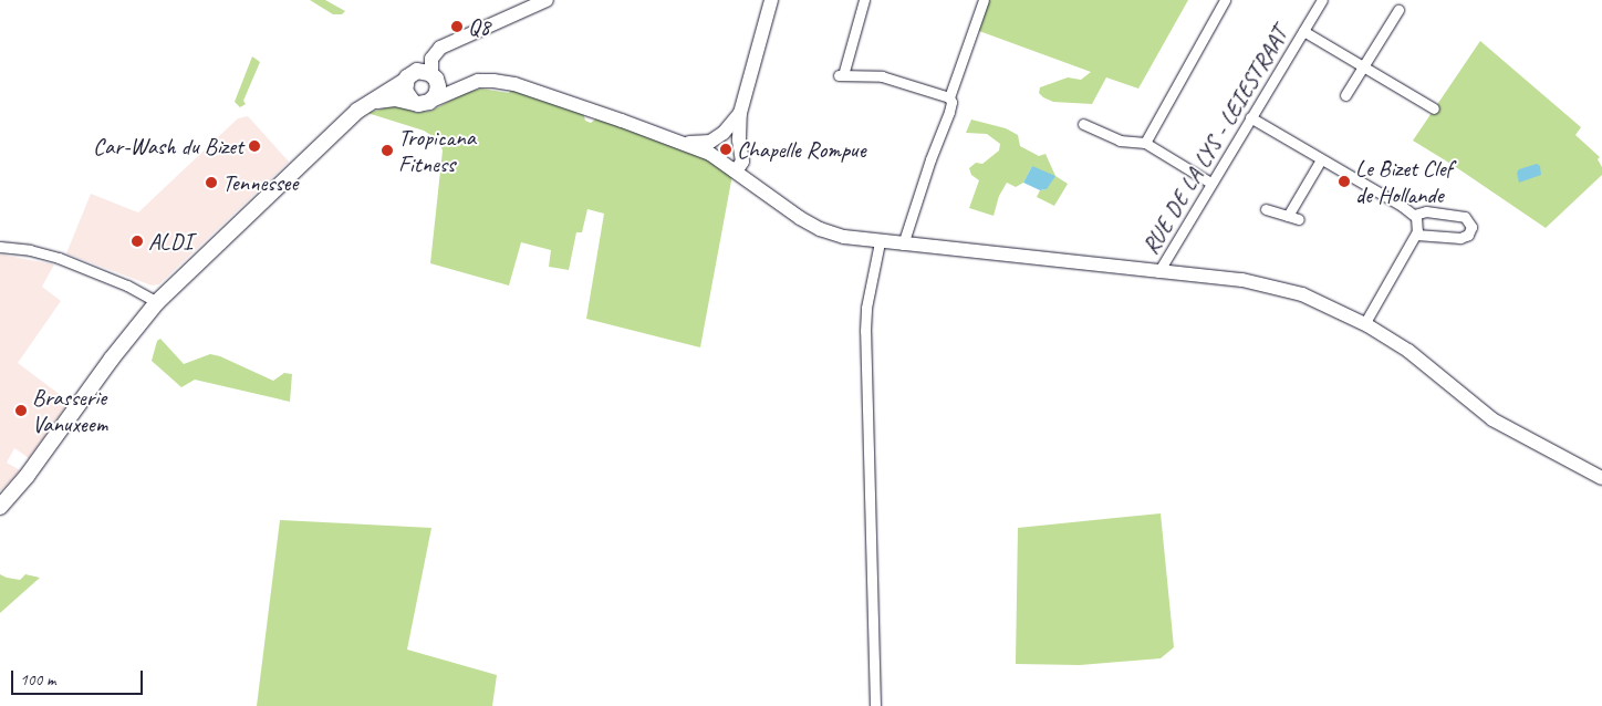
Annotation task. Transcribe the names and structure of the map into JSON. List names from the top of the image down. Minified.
{"streets":{"street":["RUE DE LA LYS - LEIESTRAAT"]},"places":["Q8","Car-Wash du Bizet","Chapelle Rompue","Tropicana Fitness","Le Bizet Clef de Hollande","Tennessee","ALDI","Brasserie Vanuxeem"],"scale_bar":"100 m"}
